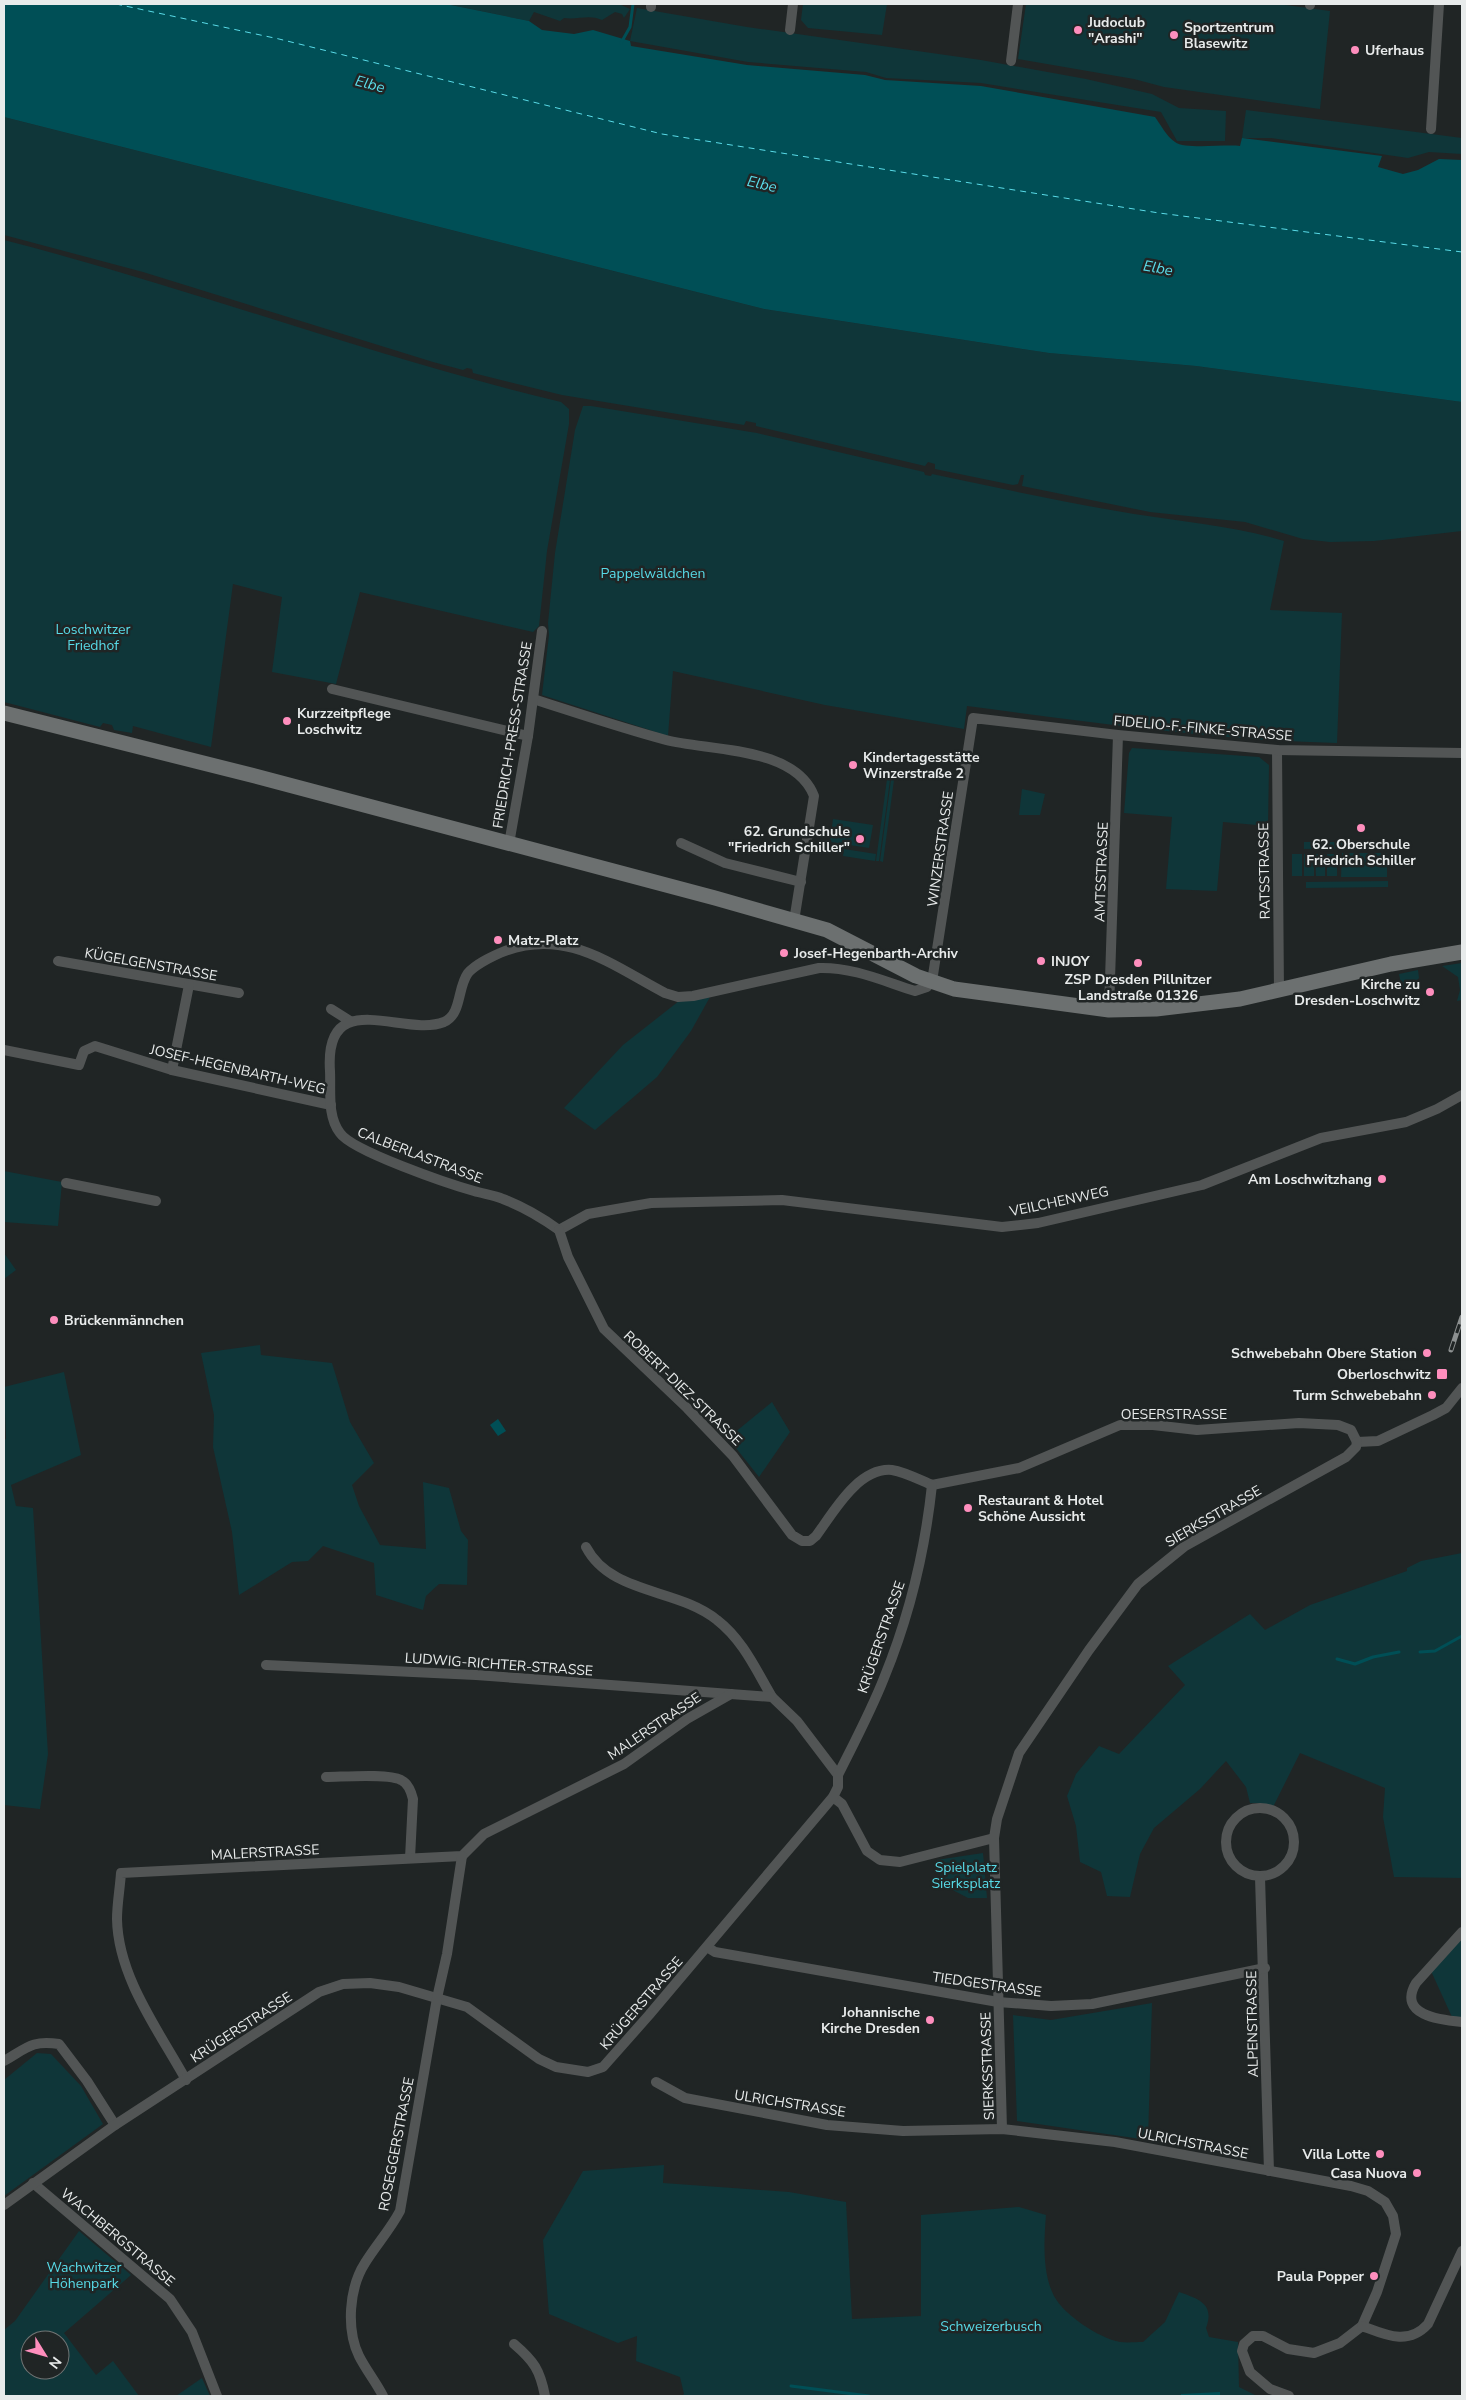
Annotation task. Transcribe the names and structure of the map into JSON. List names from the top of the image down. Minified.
{"streets":{"street":["FIDELIO-F.-FINKE-STRASSE","FRIEDRICH-PRESS-STRASSE","WINZERSTRASSE","RATSSTRASSE","AMTSSTRASSE","KÜGELGENSTRASSE","JOSEF-HEGENBARTH-WEG","CALBERLASTRASSE","VEILCHENWEG","ROBERT-DIEZ-STRASSE","OESERSTRASSE","SIERKSSTRASSE","KRÜGERSTRASSE","LUDWIG-RICHTER-STRASSE","MALERSTRASSE","TIEDGESTRASSE","ALPENSTRASSE","ULRICHSTRASSE","ROSEGGERSTRASSE","WACHBERGSTRASSE"]},"crossings":[["FIDELIO-F.-FINKE-STRASSE","WINZERSTRASSE"],["FIDELIO-F.-FINKE-STRASSE","RATSSTRASSE"],["FIDELIO-F.-FINKE-STRASSE","AMTSSTRASSE"],["JOSEF-HEGENBARTH-WEG","CALBERLASTRASSE"],["CALBERLASTRASSE","VEILCHENWEG"],["CALBERLASTRASSE","ROBERT-DIEZ-STRASSE"],["VEILCHENWEG","ROBERT-DIEZ-STRASSE"],["ROBERT-DIEZ-STRASSE","OESERSTRASSE"],["ROBERT-DIEZ-STRASSE","KRÜGERSTRASSE"],["OESERSTRASSE","SIERKSSTRASSE"],["OESERSTRASSE","KRÜGERSTRASSE"],["SIERKSSTRASSE","TIEDGESTRASSE"],["SIERKSSTRASSE","ULRICHSTRASSE"],["KRÜGERSTRASSE","MALERSTRASSE"],["KRÜGERSTRASSE","TIEDGESTRASSE"],["KRÜGERSTRASSE","ROSEGGERSTRASSE"],["KRÜGERSTRASSE","WACHBERGSTRASSE"],["LUDWIG-RICHTER-STRASSE","MALERSTRASSE"],["MALERSTRASSE","ROSEGGERSTRASSE"],["TIEDGESTRASSE","ALPENSTRASSE"],["ALPENSTRASSE","ULRICHSTRASSE"]],"water":["Elbe"],"parks":["Pappelwäldchen","Loschwitzer Friedhof","Spielplatz Sierksplatz","Wachwitzer Höhenpark","Schweizerbusch"],"places":{"other":["Judoclub \"Arashi\"","Sportzentrum Blasewitz","Uferhaus","Kurzzeitpflege Loschwitz","Kindertagesstätte Winzerstraße 2","62. Oberschule Friedrich Schiller","62. Grundschule \"Friedrich Schiller\"","Matz-Platz","Josef-Hegenbarth-Archiv","INJOY","ZSP Dresden Pillnitzer Landstraße 01326","Kirche zu Dresden-Loschwitz","Am Loschwitzhang","Brückenmännchen","Schwebebahn Obere Station","Turm Schwebebahn","Restaurant & Hotel Schöne Aussicht","Johannische Kirche Dresden","Villa Lotte","Casa Nuova","Paula Popper"],"transit":["Oberloschwitz"]},"north":"bottom right"}
